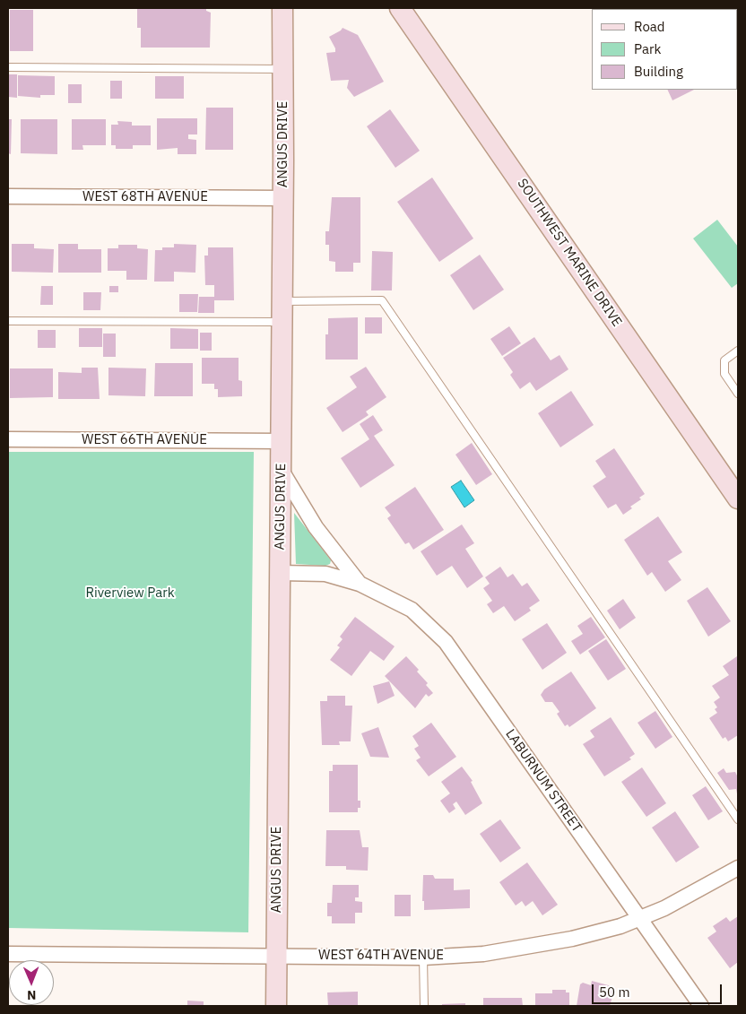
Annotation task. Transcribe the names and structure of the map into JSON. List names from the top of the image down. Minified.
{"streets":{"street":["ANGUS DRIVE","WEST 68TH AVENUE","SOUTHWEST MARINE DRIVE","WEST 66TH AVENUE","LABURNUM STREET","WEST 64TH AVENUE"]},"crossings":[["ANGUS DRIVE","WEST 68TH AVENUE"],["ANGUS DRIVE","WEST 66TH AVENUE"],["ANGUS DRIVE","LABURNUM STREET"],["ANGUS DRIVE","WEST 64TH AVENUE"],["LABURNUM STREET","WEST 64TH AVENUE"]],"parks":["Riverview Park"],"legend":["Road","Park","Building"],"scale_bar":"50 m","north":"bottom"}
